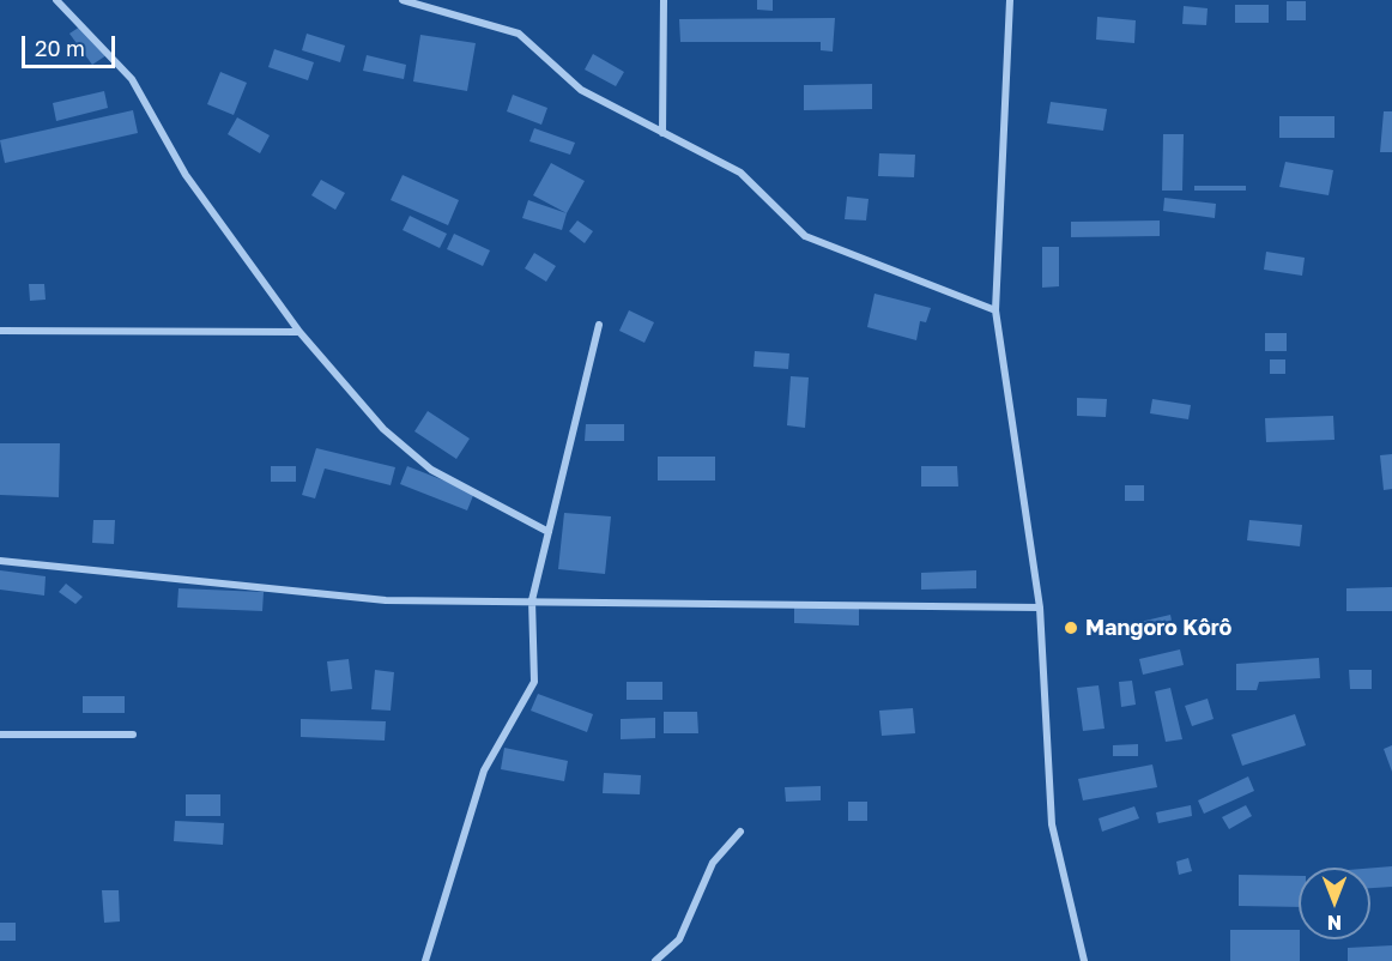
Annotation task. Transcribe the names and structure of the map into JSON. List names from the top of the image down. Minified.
{"places":["Mangoro Kôrô"],"scale_bar":"20 m","north":"bottom"}
